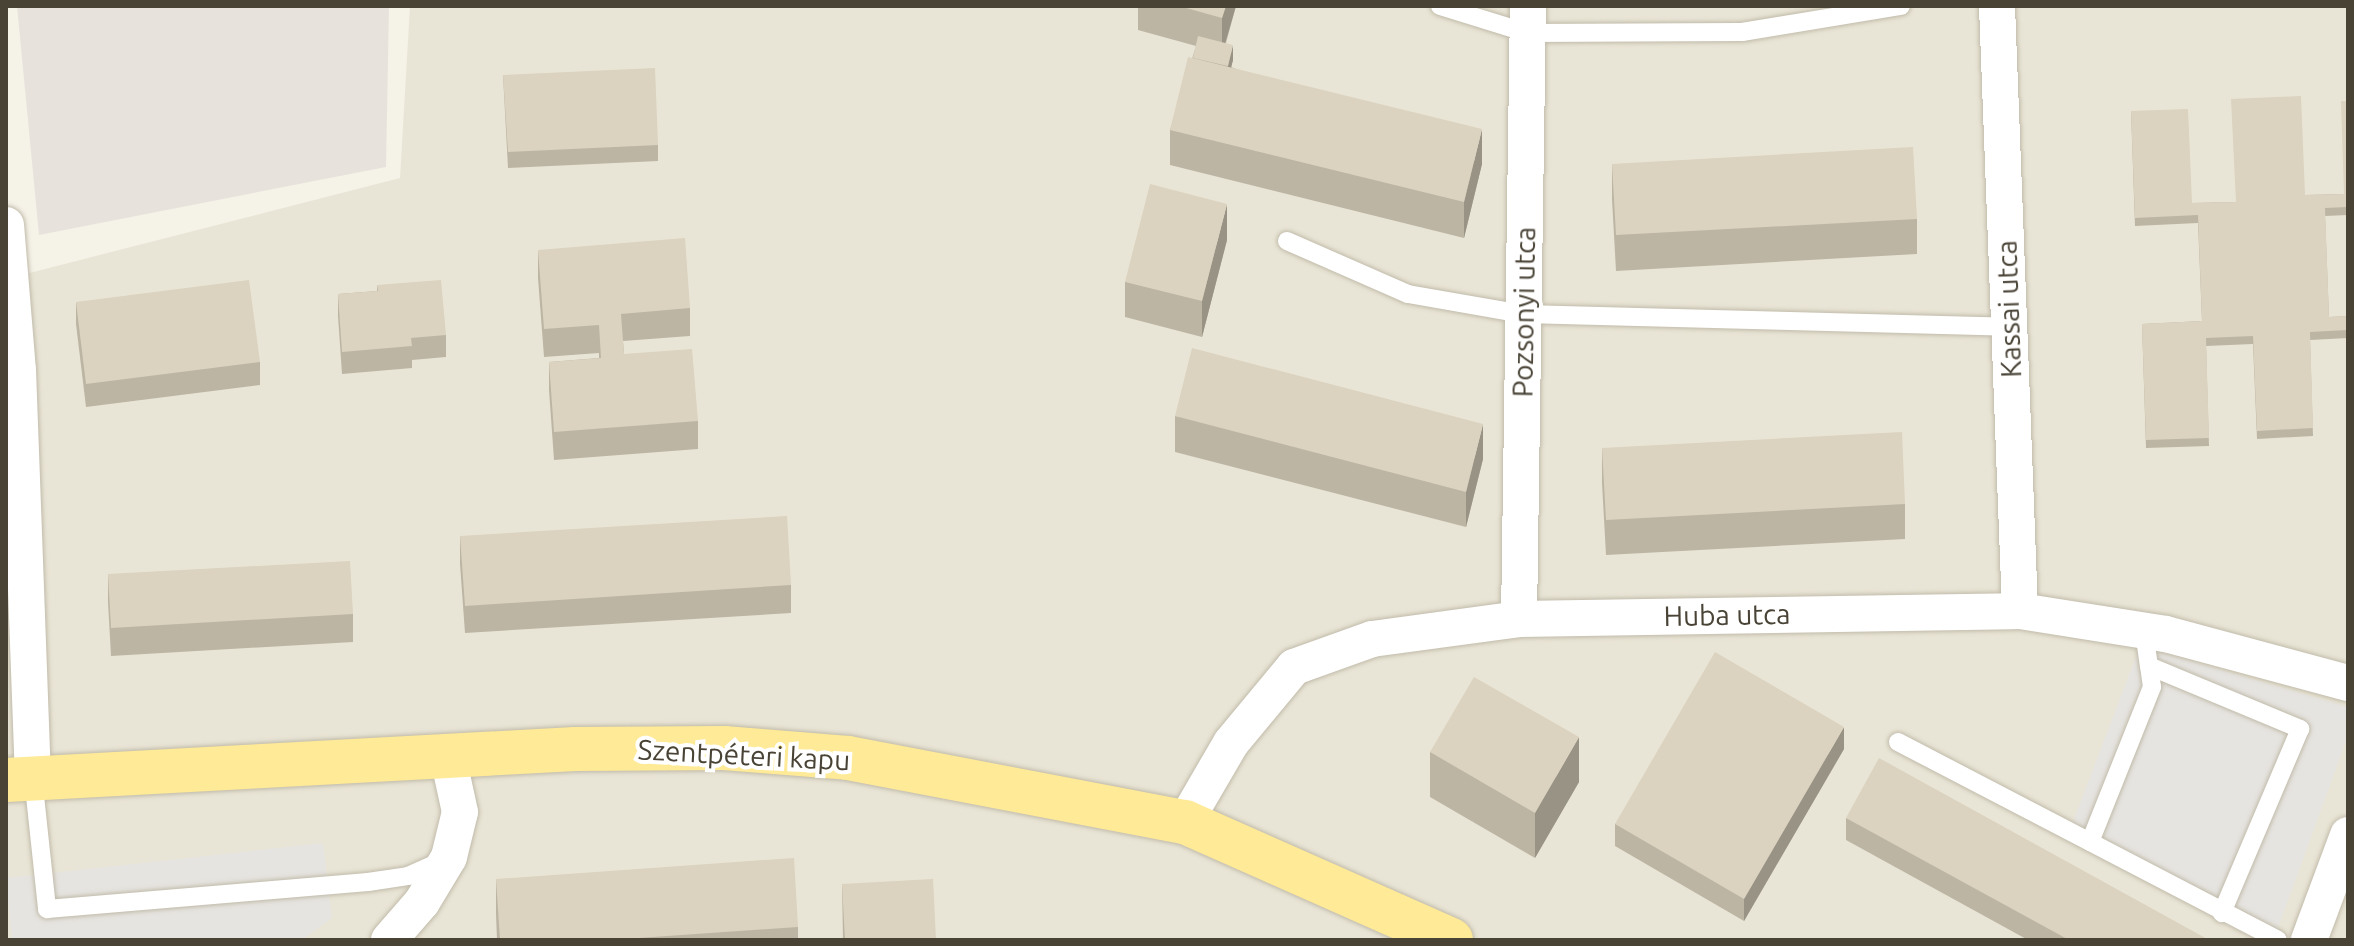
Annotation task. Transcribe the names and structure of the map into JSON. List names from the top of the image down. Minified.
{"streets":{"main road":["Szentpéteri kapu"],"street":["Kassai utca","Pozsonyi utca","Huba utca"]},"crossings":[["Kassai utca","Huba utca"],["Pozsonyi utca","Huba utca"],["Huba utca","Szentpéteri kapu"]]}
